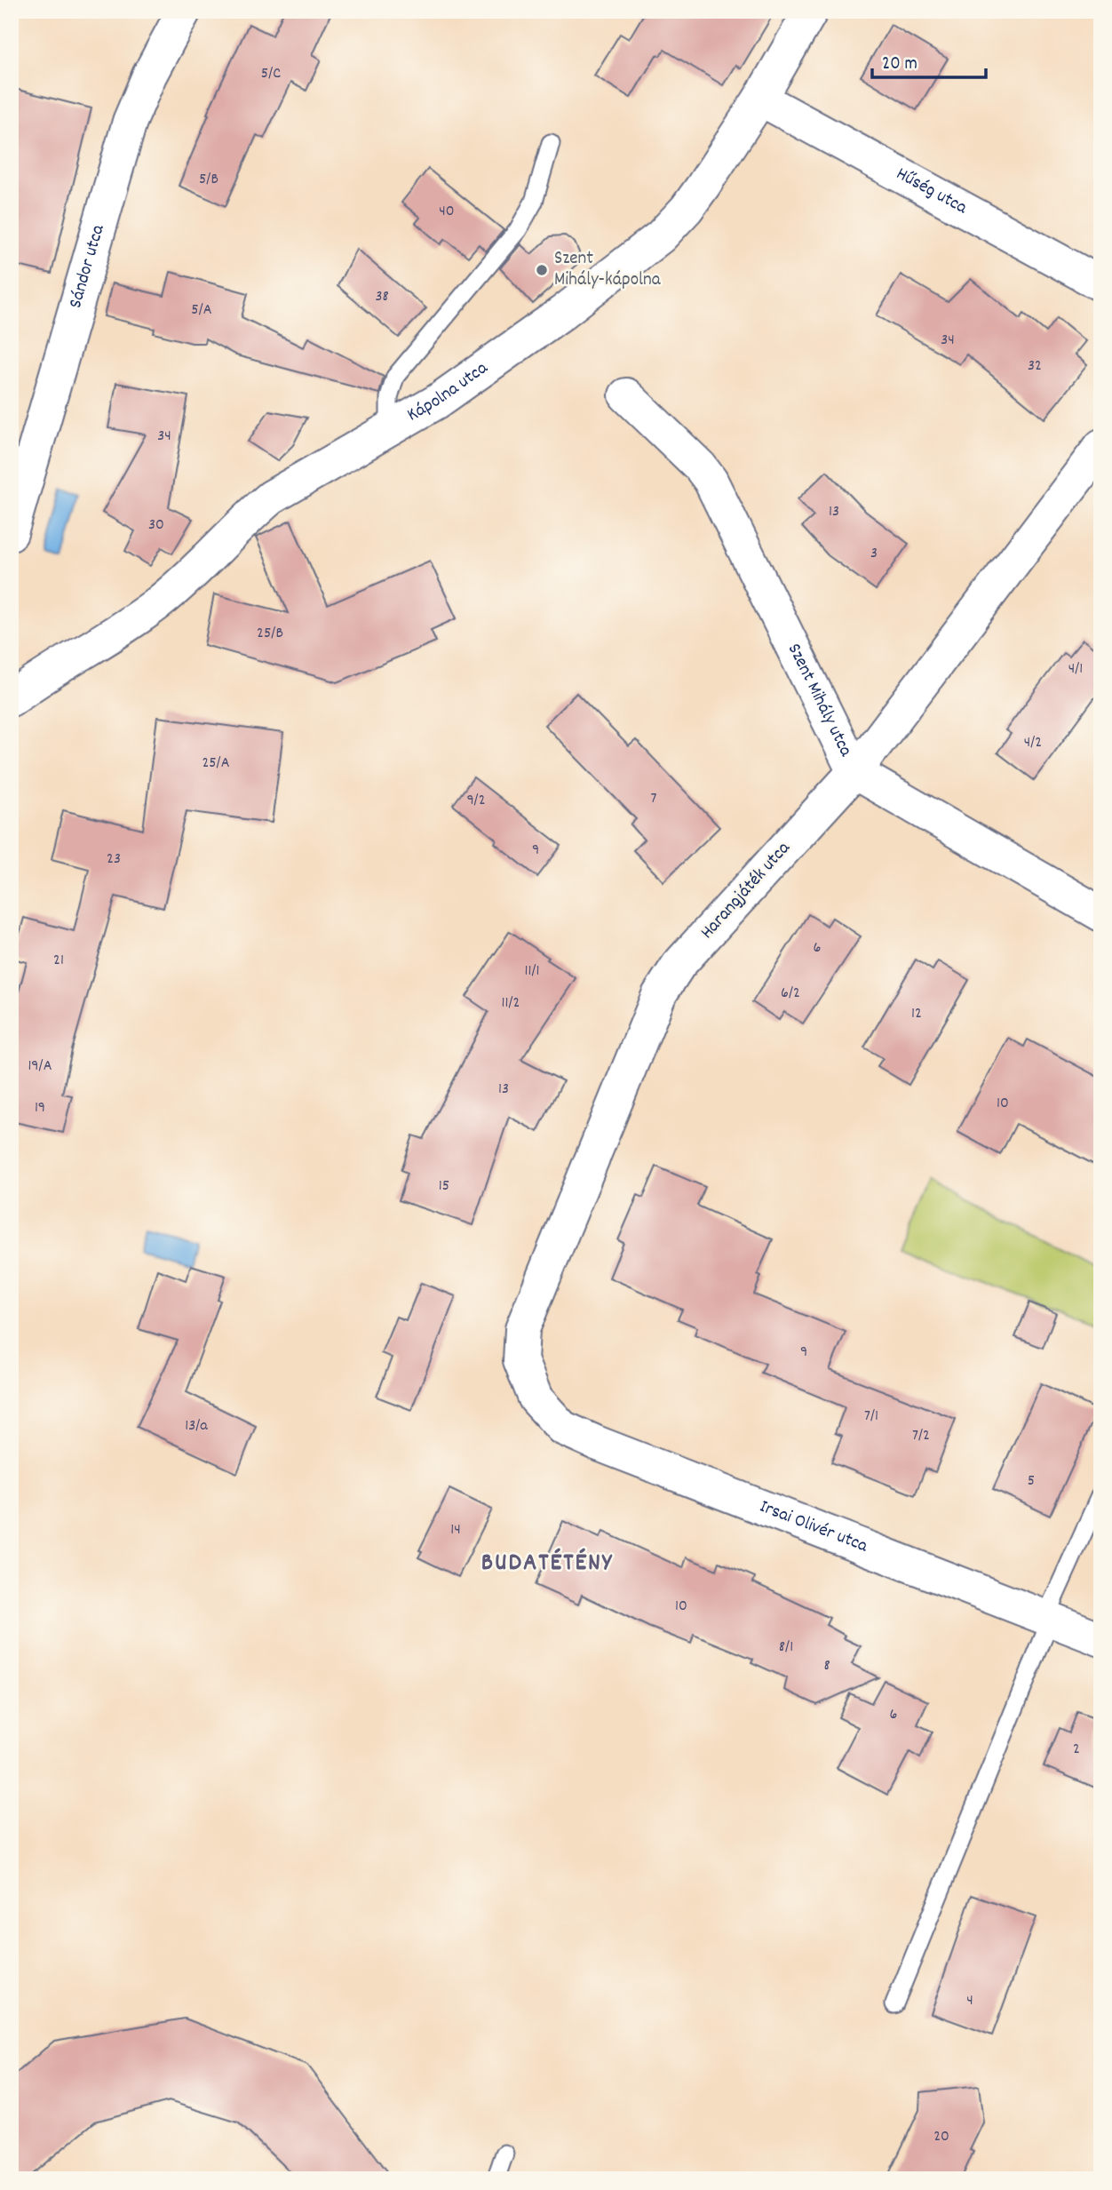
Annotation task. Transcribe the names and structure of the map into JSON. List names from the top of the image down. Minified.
{"streets":{"street":["Hűség utca","Sándor utca","Kápolna utca","Szent Mihály utca","Harangjáték utca","Irsai Olivér utca"]},"crossings":[["Hűség utca","Kápolna utca"],["Szent Mihály utca","Harangjáték utca"],["Harangjáték utca","Irsai Olivér utca"]],"districts":["BUDATÉTÉNY"],"places":["Szent Mihály-kápolna"],"house_numbers":["5/C","5/B","40","38","5/A","34","32","34","13","30","3","25/B","4/1","4/2","25/A","7","9/2","9","23","6","21","11/1","6/2","11/2","12","19/A","13","10","19","15","9","7/1","13/a","7/2","5","14","10","8/1","8","6","2","4","20"],"scale_bar":"20 m"}
